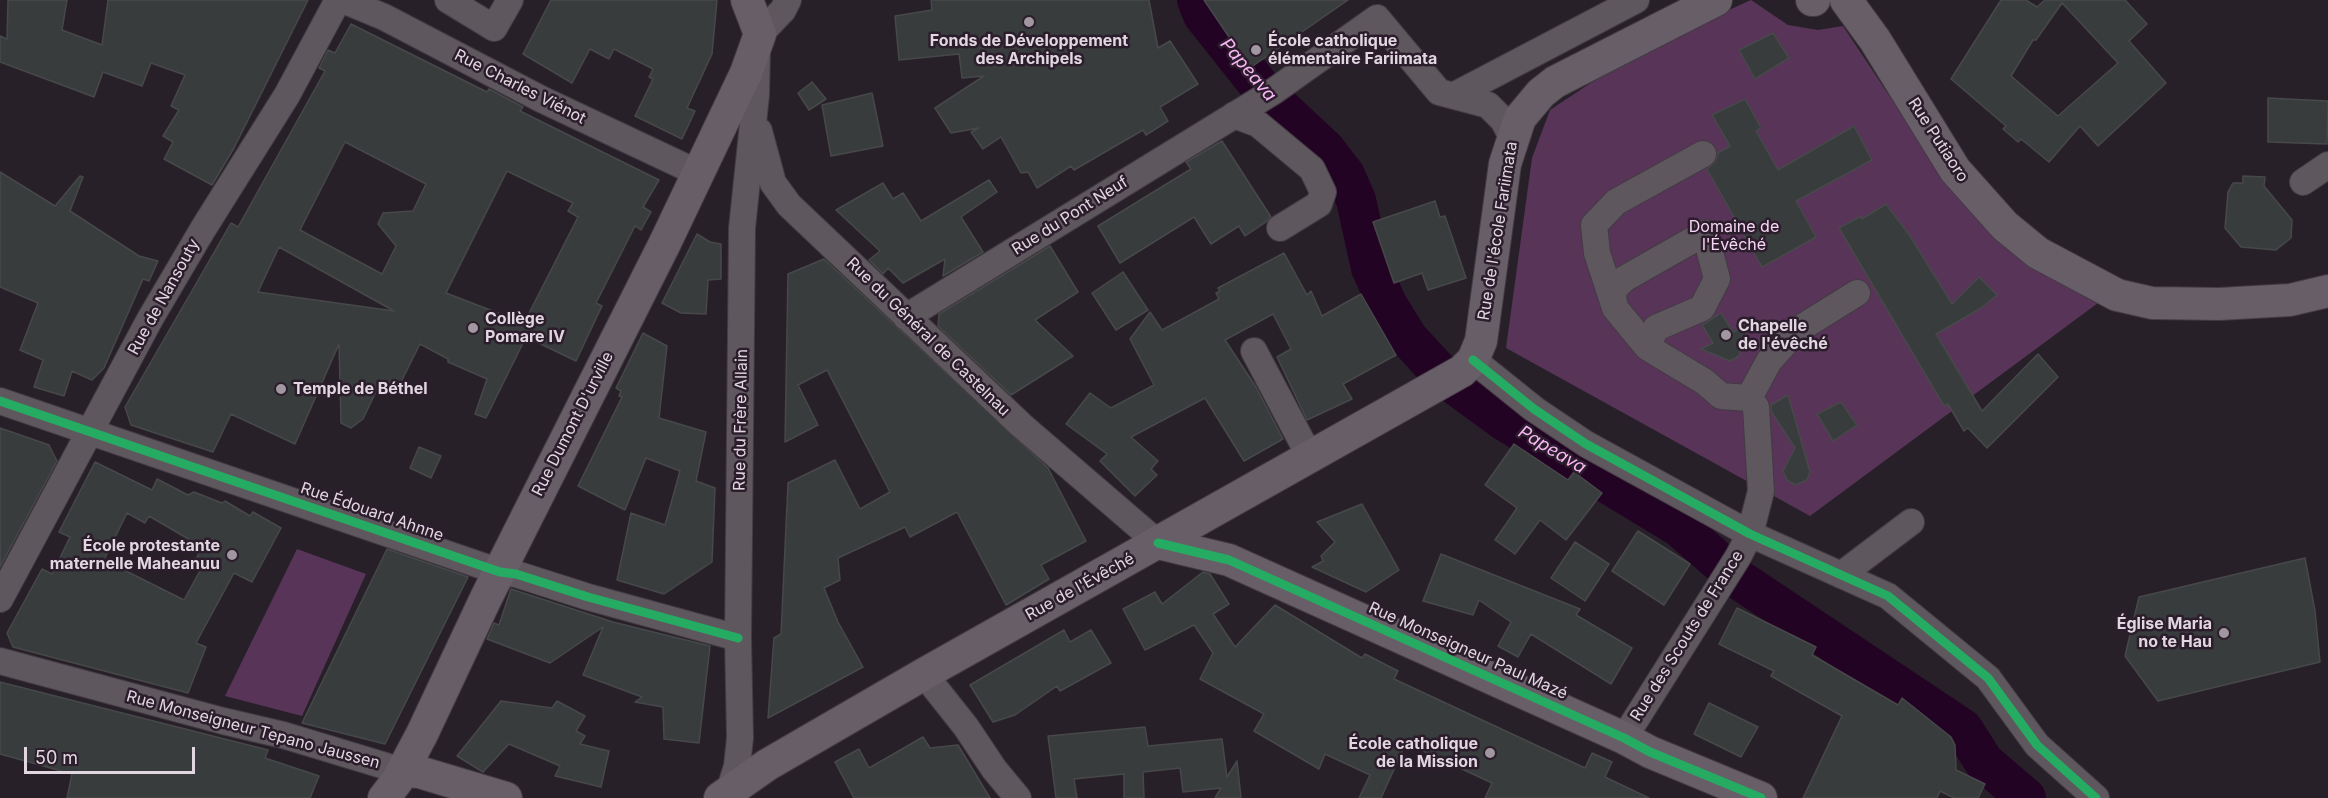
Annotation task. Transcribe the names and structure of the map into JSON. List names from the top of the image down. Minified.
{"streets":{"main road":["Rue Putiaoro","Rue de l'école Fariimata","Rue Dumont D'urville","Rue de l'Évêché","Rue Monseigneur Paul Mazé","Rue Monseigneur Tepano Jaussen"],"street":["Rue Charles Viénot","Rue du Pont Neuf","Rue de Nansouty","Rue du Général de Castelnau","Rue du Frère Allain","Rue Édouard Ahnne","Rue des Scouts de France"]},"crossings":[["Rue Charles Viénot","Rue Dumont D'urville"],["Rue du Pont Neuf","Rue de l'école Fariimata"],["Rue du Pont Neuf","Rue du Général de Castelnau"],["Rue de l'école Fariimata","Rue de l'Évêché"],["Rue de Nansouty","Rue Édouard Ahnne"],["Rue du Général de Castelnau","Rue du Frère Allain"],["Rue du Général de Castelnau","Rue de l'Évêché"],["Rue du Général de Castelnau","Rue Monseigneur Paul Mazé"],["Rue du Frère Allain","Rue Dumont D'urville"],["Rue du Frère Allain","Rue Édouard Ahnne"],["Rue du Frère Allain","Rue de l'Évêché"],["Rue Dumont D'urville","Rue Édouard Ahnne"],["Rue Dumont D'urville","Rue Monseigneur Tepano Jaussen"],["Rue de l'Évêché","Rue Monseigneur Paul Mazé"],["Rue des Scouts de France","Rue Monseigneur Paul Mazé"]],"water":["Papeava"],"parks":["Domaine de l'Évêché"],"places":["Fonds de Développement des Archipels","École catholique élémentaire Fariimata","Collège Pomare IV","Chapelle de l'évêché","Temple de Béthel","École protestante maternelle Maheanuu","Église Maria no te Hau","École catholique de la Mission"],"scale_bar":"50 m"}
